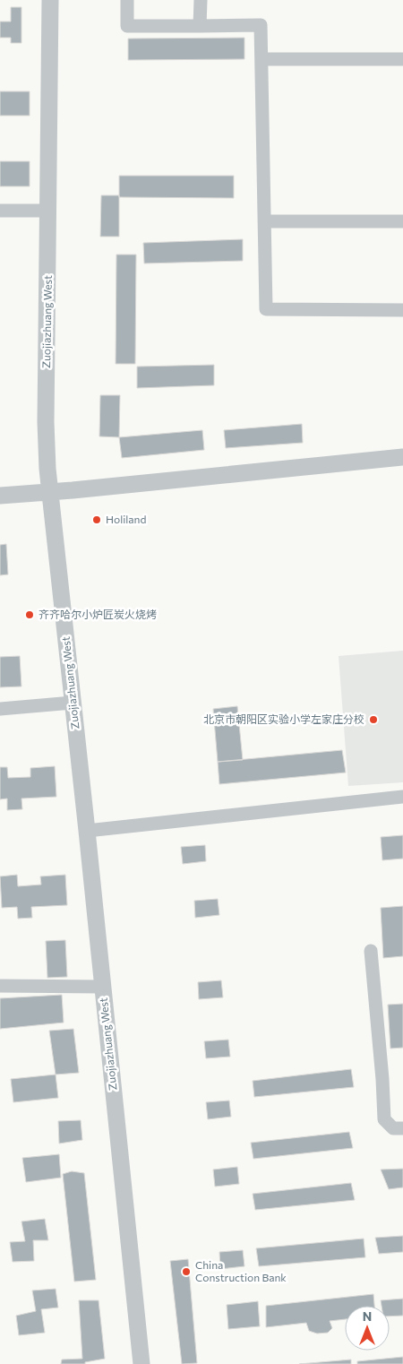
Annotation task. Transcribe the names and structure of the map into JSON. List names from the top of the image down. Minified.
{"streets":{"street":["Zuojiazhuang West"]},"places":["Holiland","齐齐哈尔小炉匠炭火烧烤","北京市朝阳区实验小学左家庄分校","China Construction Bank"],"north":"top"}
